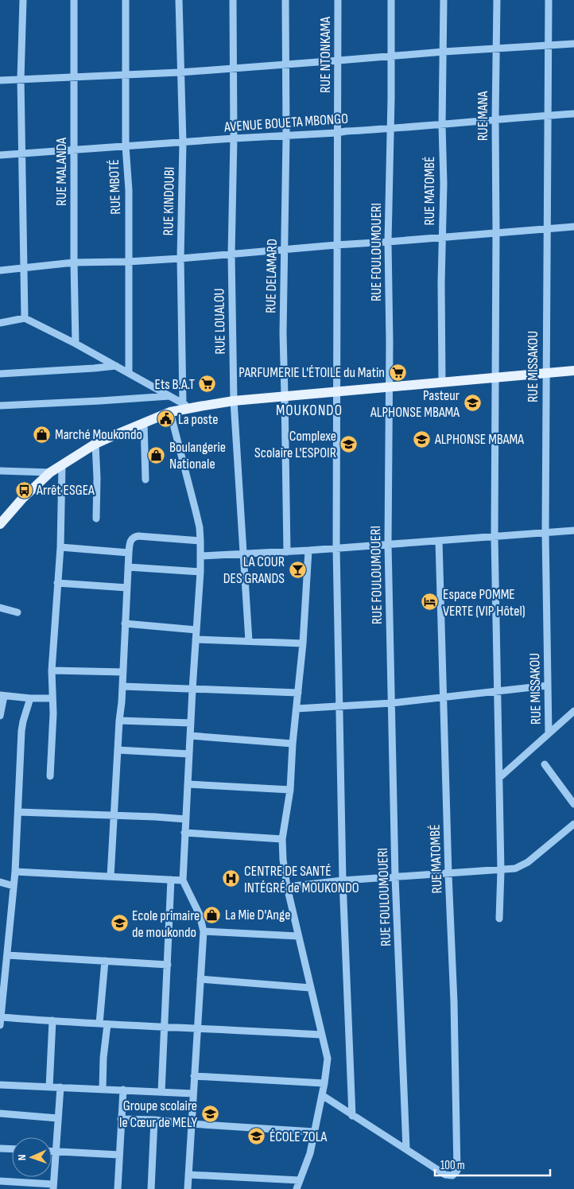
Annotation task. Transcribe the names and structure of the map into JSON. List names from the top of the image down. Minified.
{"streets":{"street":["RUE NTONKAMA","RUE MANA","AVENUE BOUETA MBONGO","RUE MALANDA","RUE MBOTÉ","RUE MATOMBÉ","RUE KINDOUBI","RUE FOULOUMOUERI","RUE DELAMARD","RUE LOUALOU","RUE MISSAKOU"]},"crossings":[["RUE NTONKAMA","AVENUE BOUETA MBONGO"],["RUE MANA","AVENUE BOUETA MBONGO"],["AVENUE BOUETA MBONGO","RUE MALANDA"],["AVENUE BOUETA MBONGO","RUE MBOTÉ"],["AVENUE BOUETA MBONGO","RUE MATOMBÉ"],["AVENUE BOUETA MBONGO","RUE KINDOUBI"],["AVENUE BOUETA MBONGO","RUE FOULOUMOUERI"],["AVENUE BOUETA MBONGO","RUE DELAMARD"],["AVENUE BOUETA MBONGO","RUE LOUALOU"],["AVENUE BOUETA MBONGO","RUE MISSAKOU"],["RUE MATOMBÉ","RUE FOULOUMOUERI"]],"districts":["MOUKONDO"],"places":{"supermarket":["PARFUMERIE L'ÉTOILE du Matin","Ets B.A.T"],"school or university":["Pasteur ALPHONSE MBAMA","ALPHONSE MBAMA","Complexe Scolaire L'ESPOIR","Ecole primaire de moukondo","Groupe scolaire le Cœur de MELY","ÉCOLE ZOLA"],"public building":["La poste"],"shop":["Marché Moukondo","Boulangerie Nationale","La Mie D'Ange"],"bus stop":["Arrêt ESGEA"],"bar":["LA COUR DES GRANDS"],"hotel":["Espace POMME VERTE (VIP Hôtel)"],"hospital":["CENTRE DE SANTÉ INTÉGRÉ de MOUKONDO"]},"scale_bar":"100 m","north":"left"}
